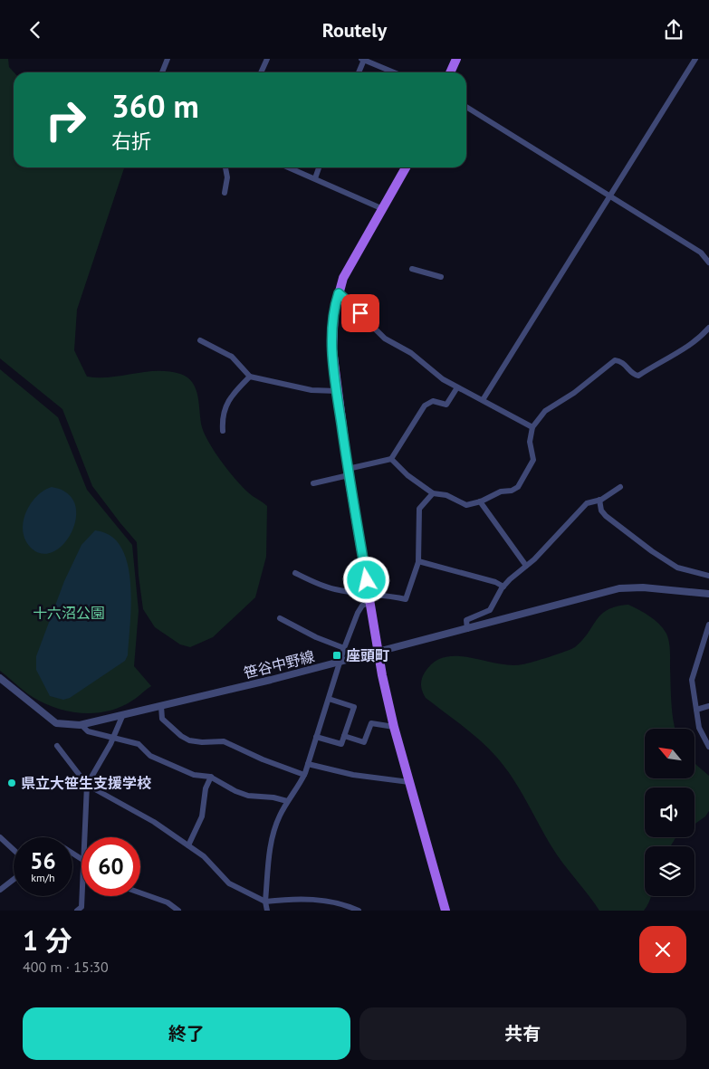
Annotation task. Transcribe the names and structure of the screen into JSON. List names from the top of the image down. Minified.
{"streets":{"street":["笹谷中野線"]},"parks":["十六沼公園"],"places":{"transit":["座頭町"],"other":["県立大笹生支援学校"]},"north":"top left","page":{"header":"Routely","turn":["360 m","右折"],"speed":"56 km/h","limit":"60","heading":["1 分","400 m · 15:30"],"buttons":["終了","共有"]}}
